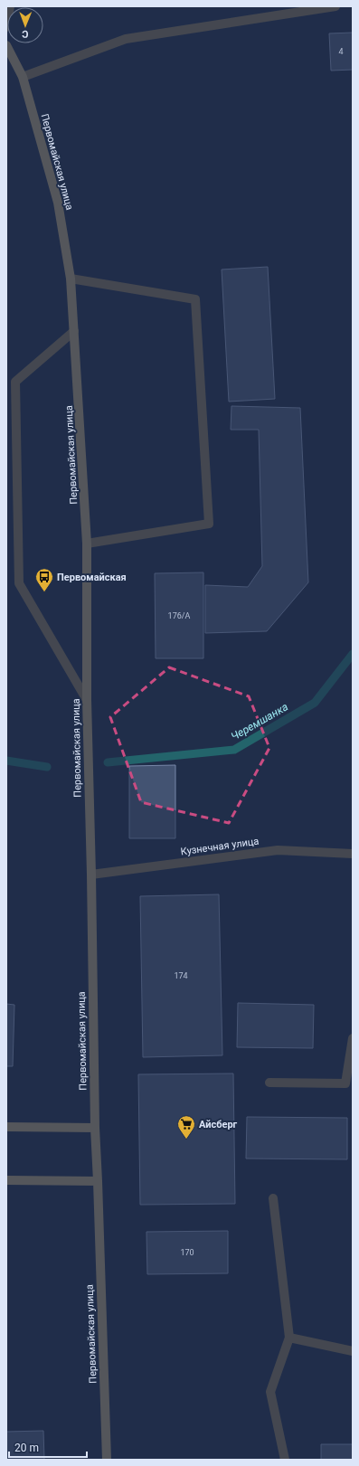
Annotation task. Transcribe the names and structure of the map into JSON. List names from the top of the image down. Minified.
{"streets":{"main road":["Первомайская улица"],"street":["Кузнечная улица"]},"crossings":[["Первомайская улица","Кузнечная улица"]],"water":["Черемшанка"],"places":{"bus stop":["Первомайская"],"supermarket":["Айсберг"]},"house_numbers":["4","176/А","174","170"],"scale_bar":"20 m","north":"bottom"}
